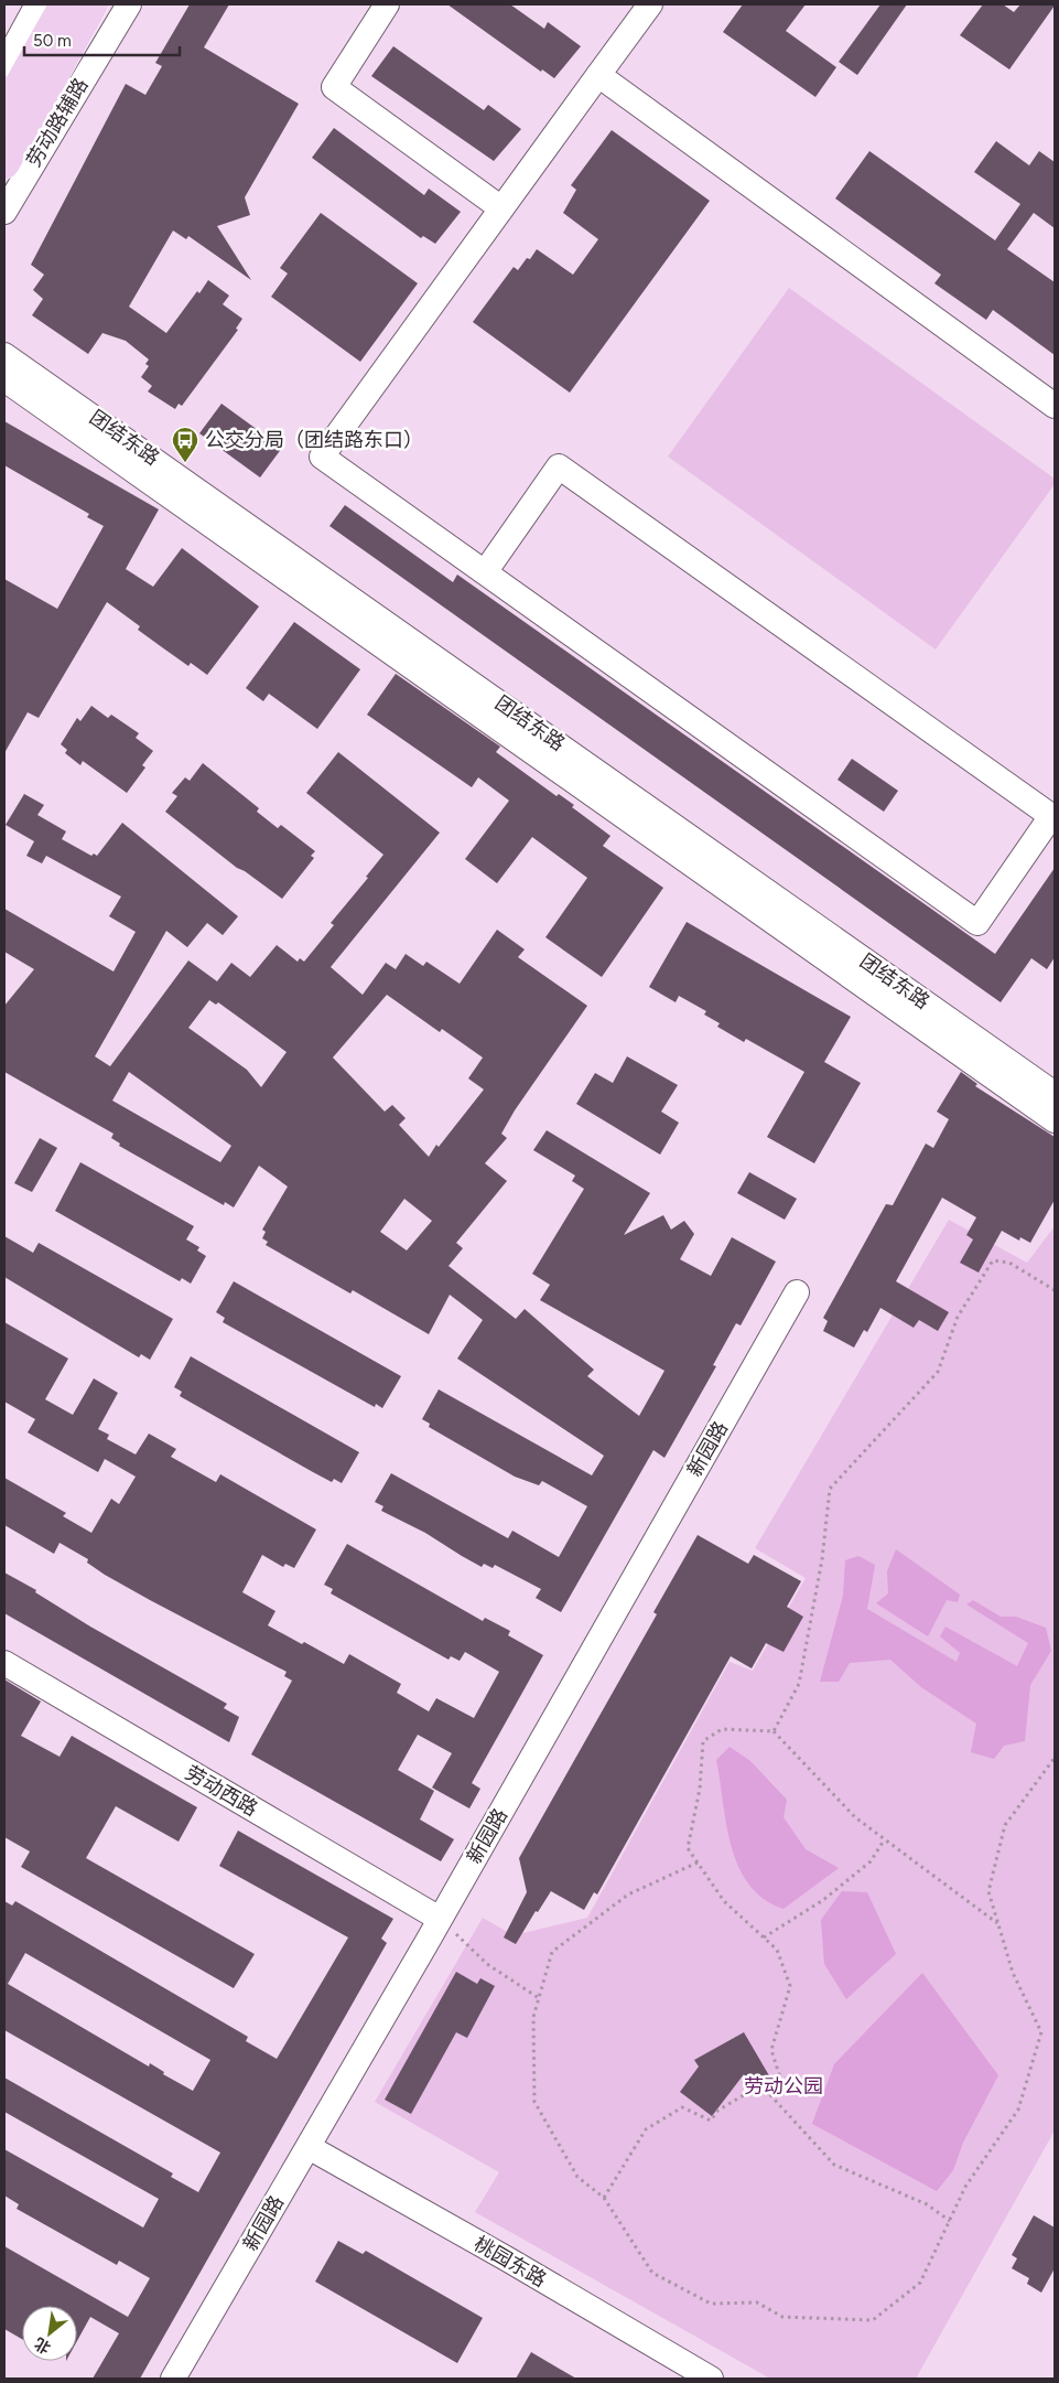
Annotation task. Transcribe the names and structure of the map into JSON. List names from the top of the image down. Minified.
{"streets":{"street":["劳动路辅路","团结东路","新园路","劳动西路","桃园东路"]},"crossings":[["新园路","劳动西路"],["新园路","桃园东路"]],"parks":["劳动公园"],"places":{"bus stop":["公交分局（团结路东口）"]},"scale_bar":"50 m","north":"bottom left"}
